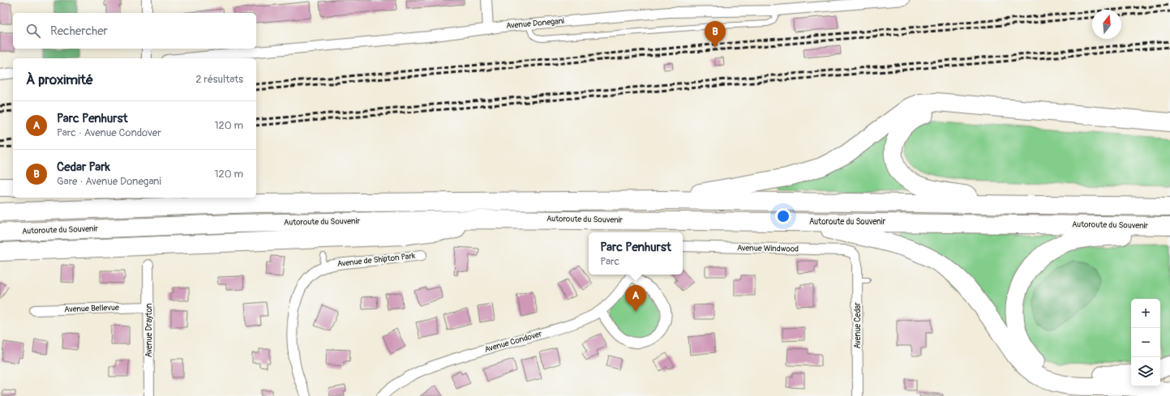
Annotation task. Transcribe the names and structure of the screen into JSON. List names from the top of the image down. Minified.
{"streets":{"highway":["Autoroute du Souvenir"],"street":["Avenue Donegani","Avenue Windwood","Avenue de Shipton Park","Avenue Bellevue","Avenue Cedar","Avenue Drayton","Avenue Condover"]},"crossings":[["Avenue Windwood","Avenue Cedar"],["Avenue Bellevue","Avenue Drayton"]],"north":"top","page":{"search":"Rechercher","pins":["B","A"],"heading":["À proximité","2 résultats"],"list":[{"mark":"A","name":"Parc Penhurst","note":"Parc · Avenue Condover","value":"120 m"},{"mark":"B","name":"Cedar Park","note":"Gare · Avenue Donegani","value":"120 m"}],"popup":["Parc Penhurst","Parc"],"map_buttons":["+","−"]}}
